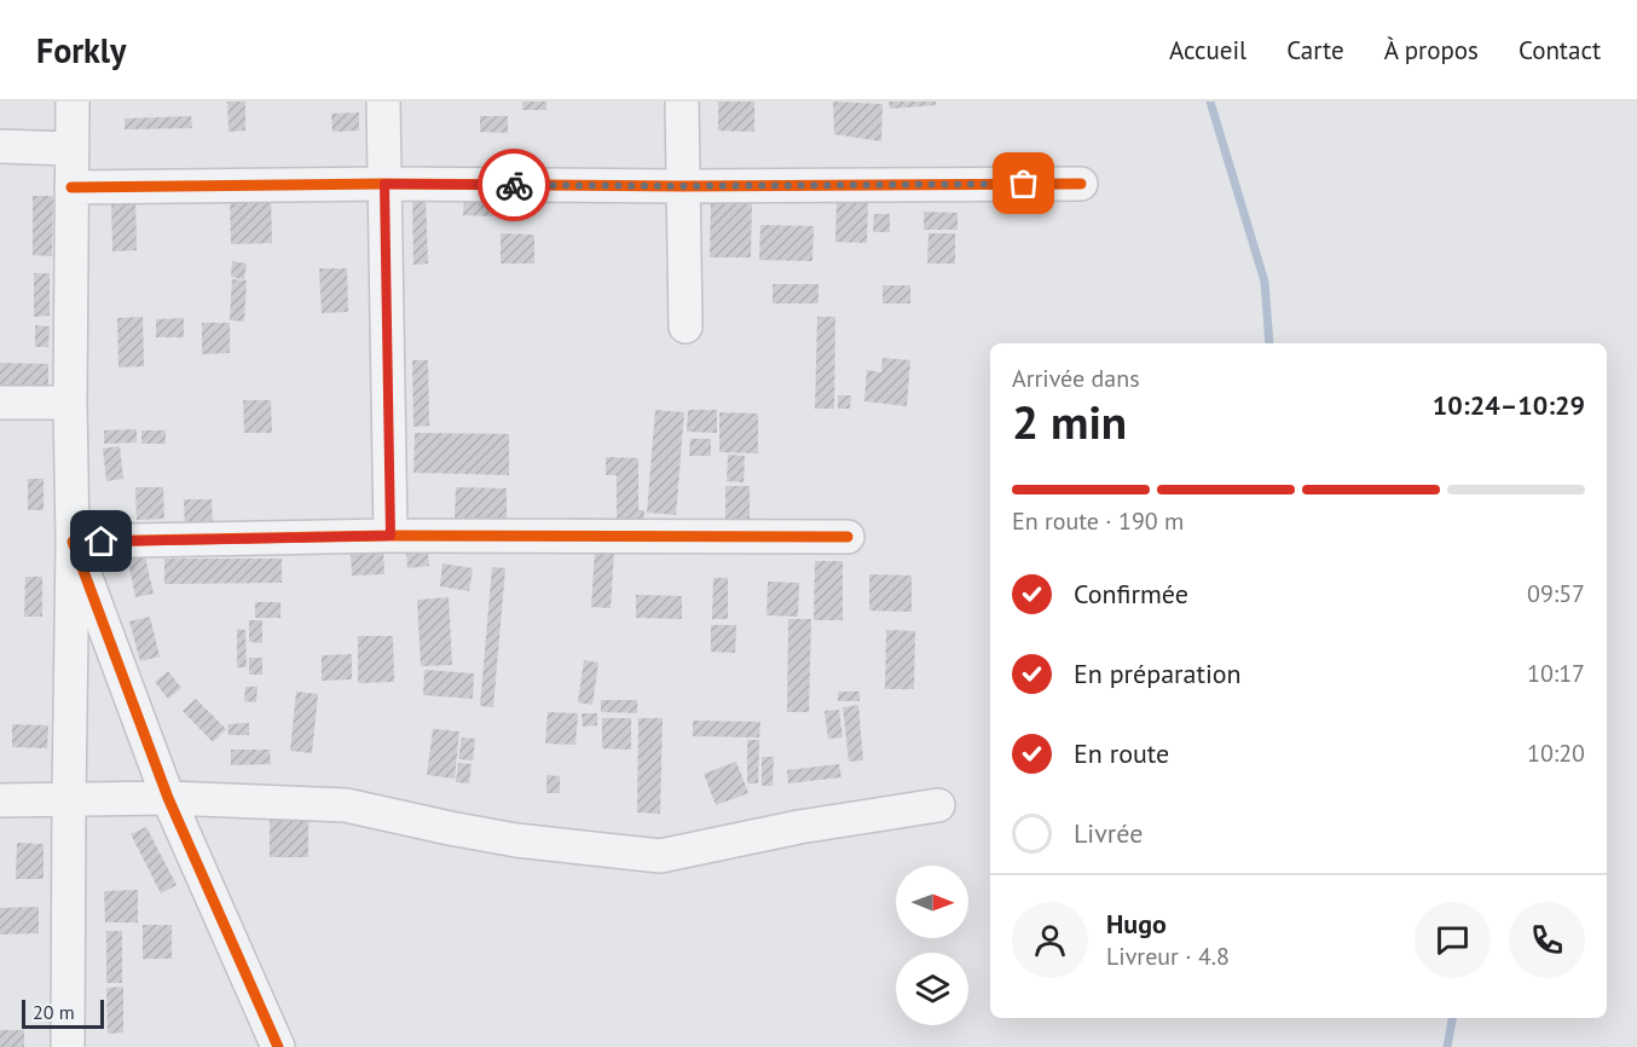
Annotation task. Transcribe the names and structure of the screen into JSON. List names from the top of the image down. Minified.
{"scale_bar":"20 m","north":"right","page":{"header":"Forkly","nav":["Accueil","Carte","À propos","Contact"],"heading":["2 min","Arrivée dans","10:24–10:29"],"panel":["Hugo","Livreur · 4.8"],"bar":"En route · 190 m","list":[["Confirmée","09:57"],["En préparation","10:17"],["En route","10:20"],"Livrée"],"scale":"20 m"}}
